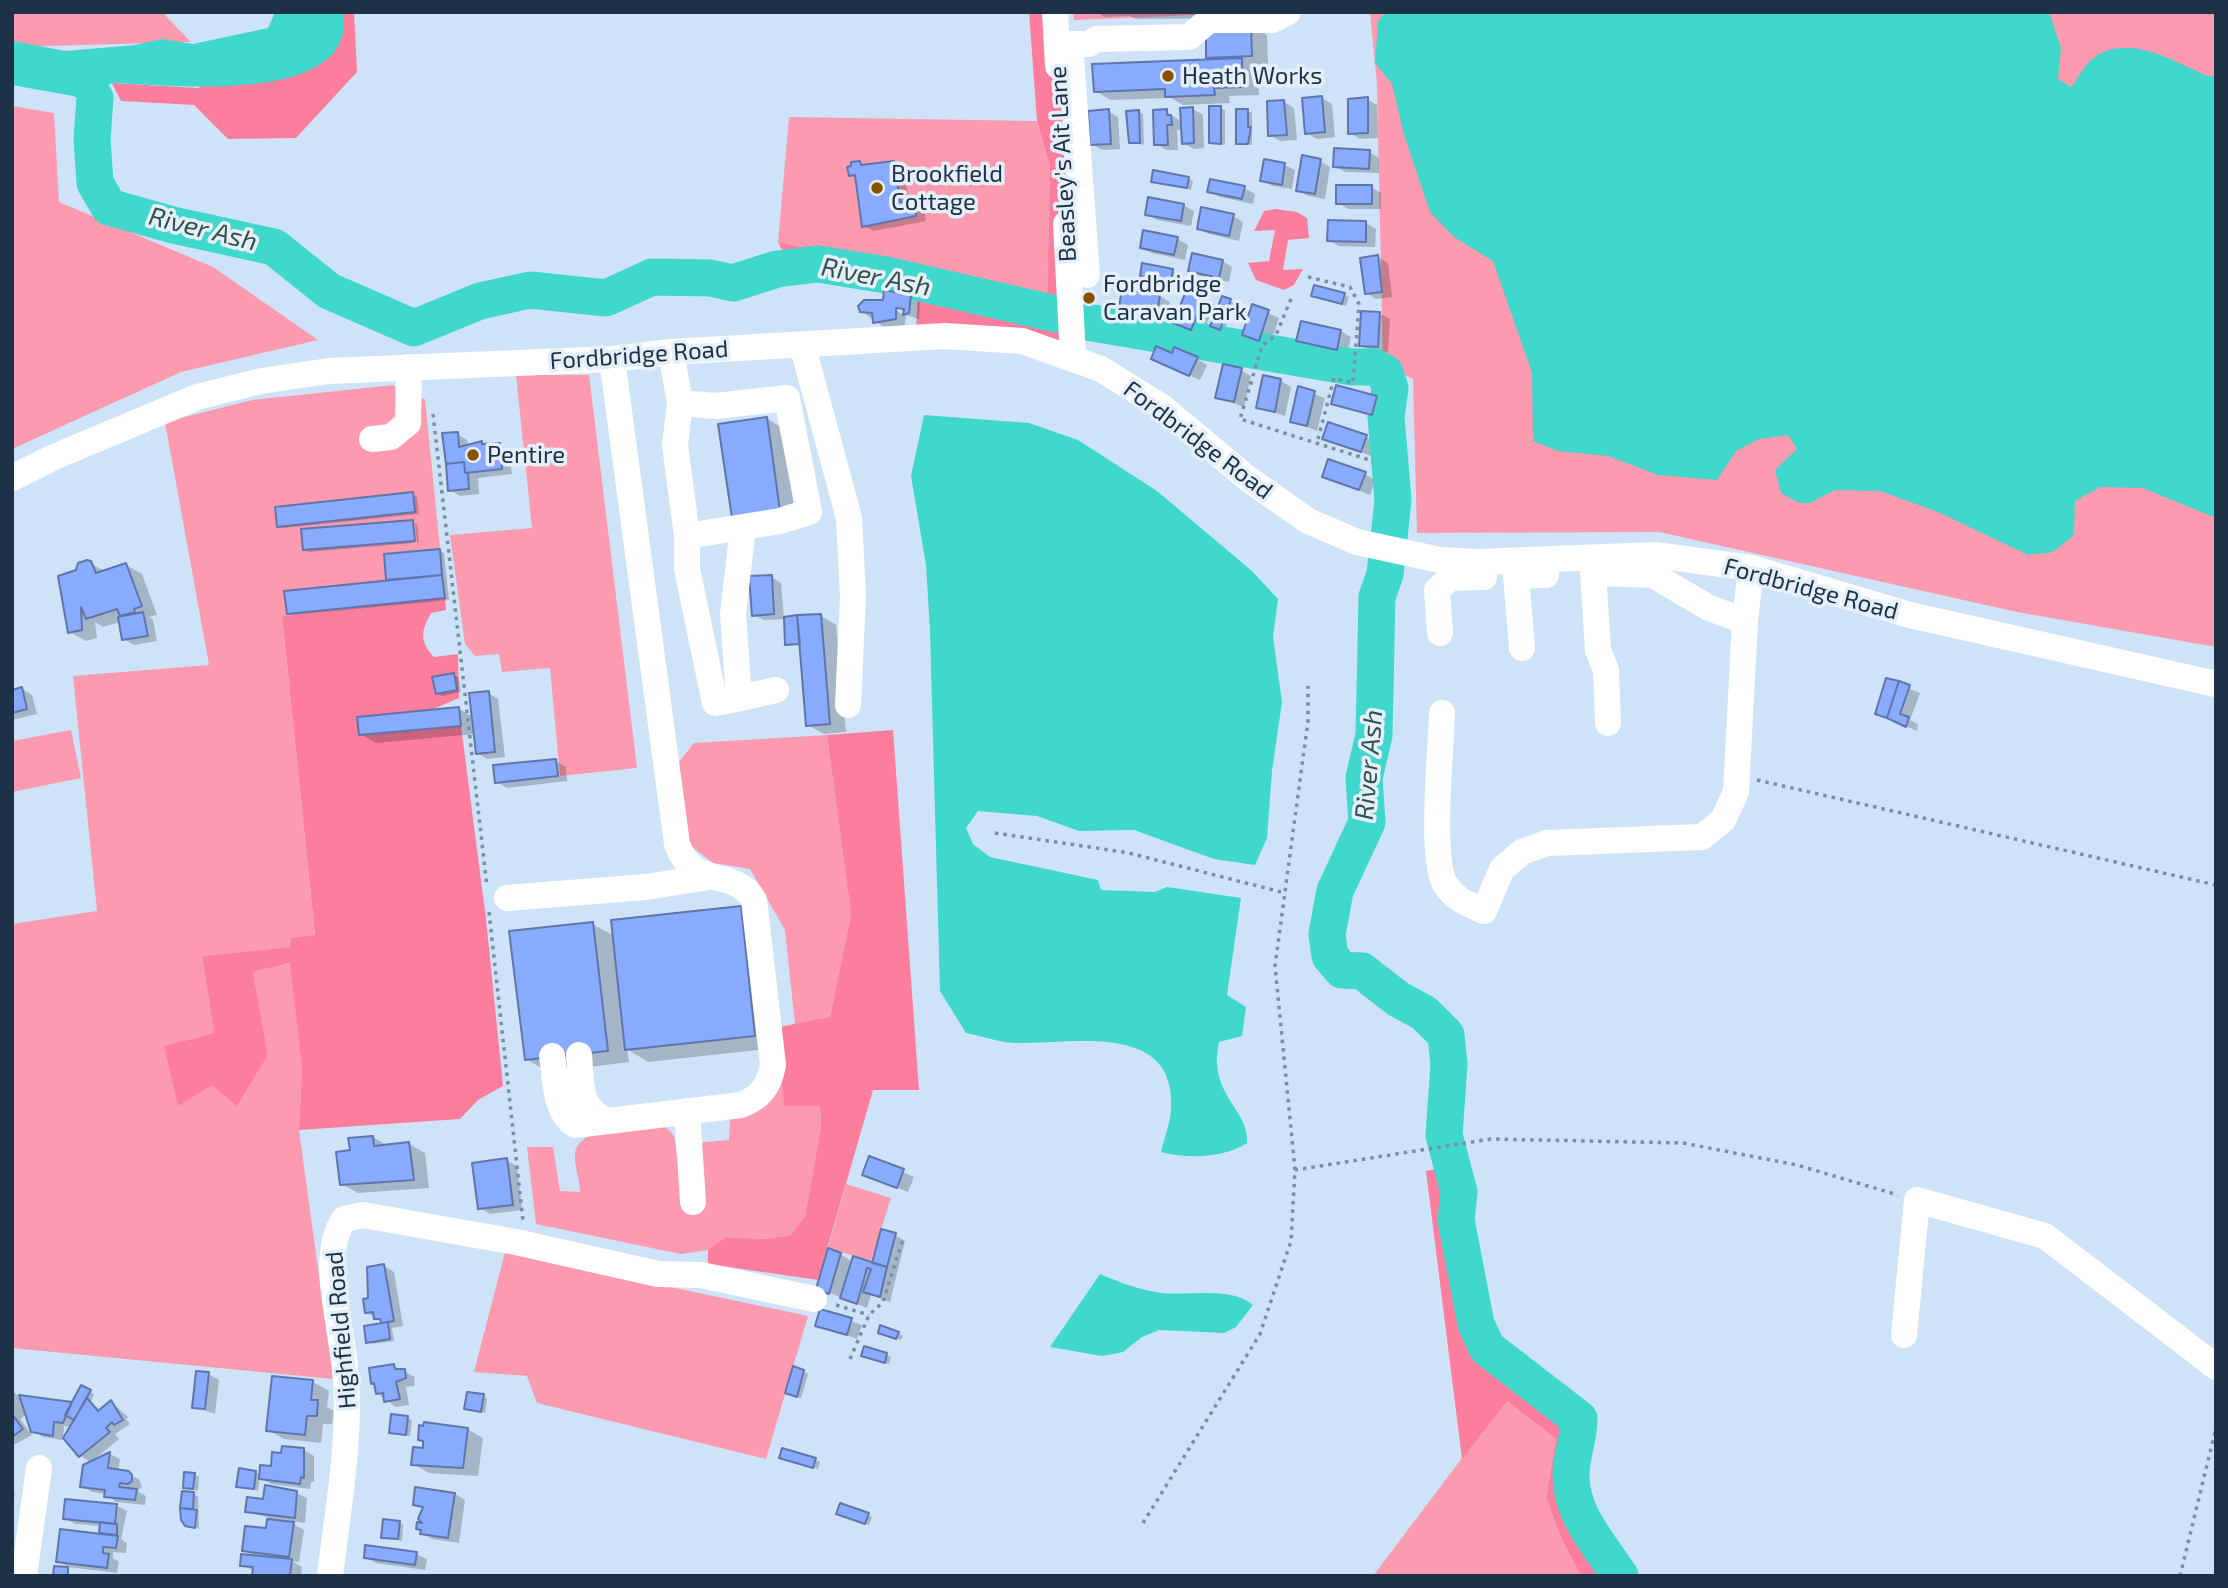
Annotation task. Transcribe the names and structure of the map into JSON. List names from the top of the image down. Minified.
{"streets":{"street":["Beasley's Ait Lane","Fordbridge Road","Highfield Road"]},"crossings":[["Beasley's Ait Lane","Fordbridge Road"]],"water":["River Ash"],"places":["Heath Works","Brookfield Cottage","Fordbridge Caravan Park","Pentire"]}
